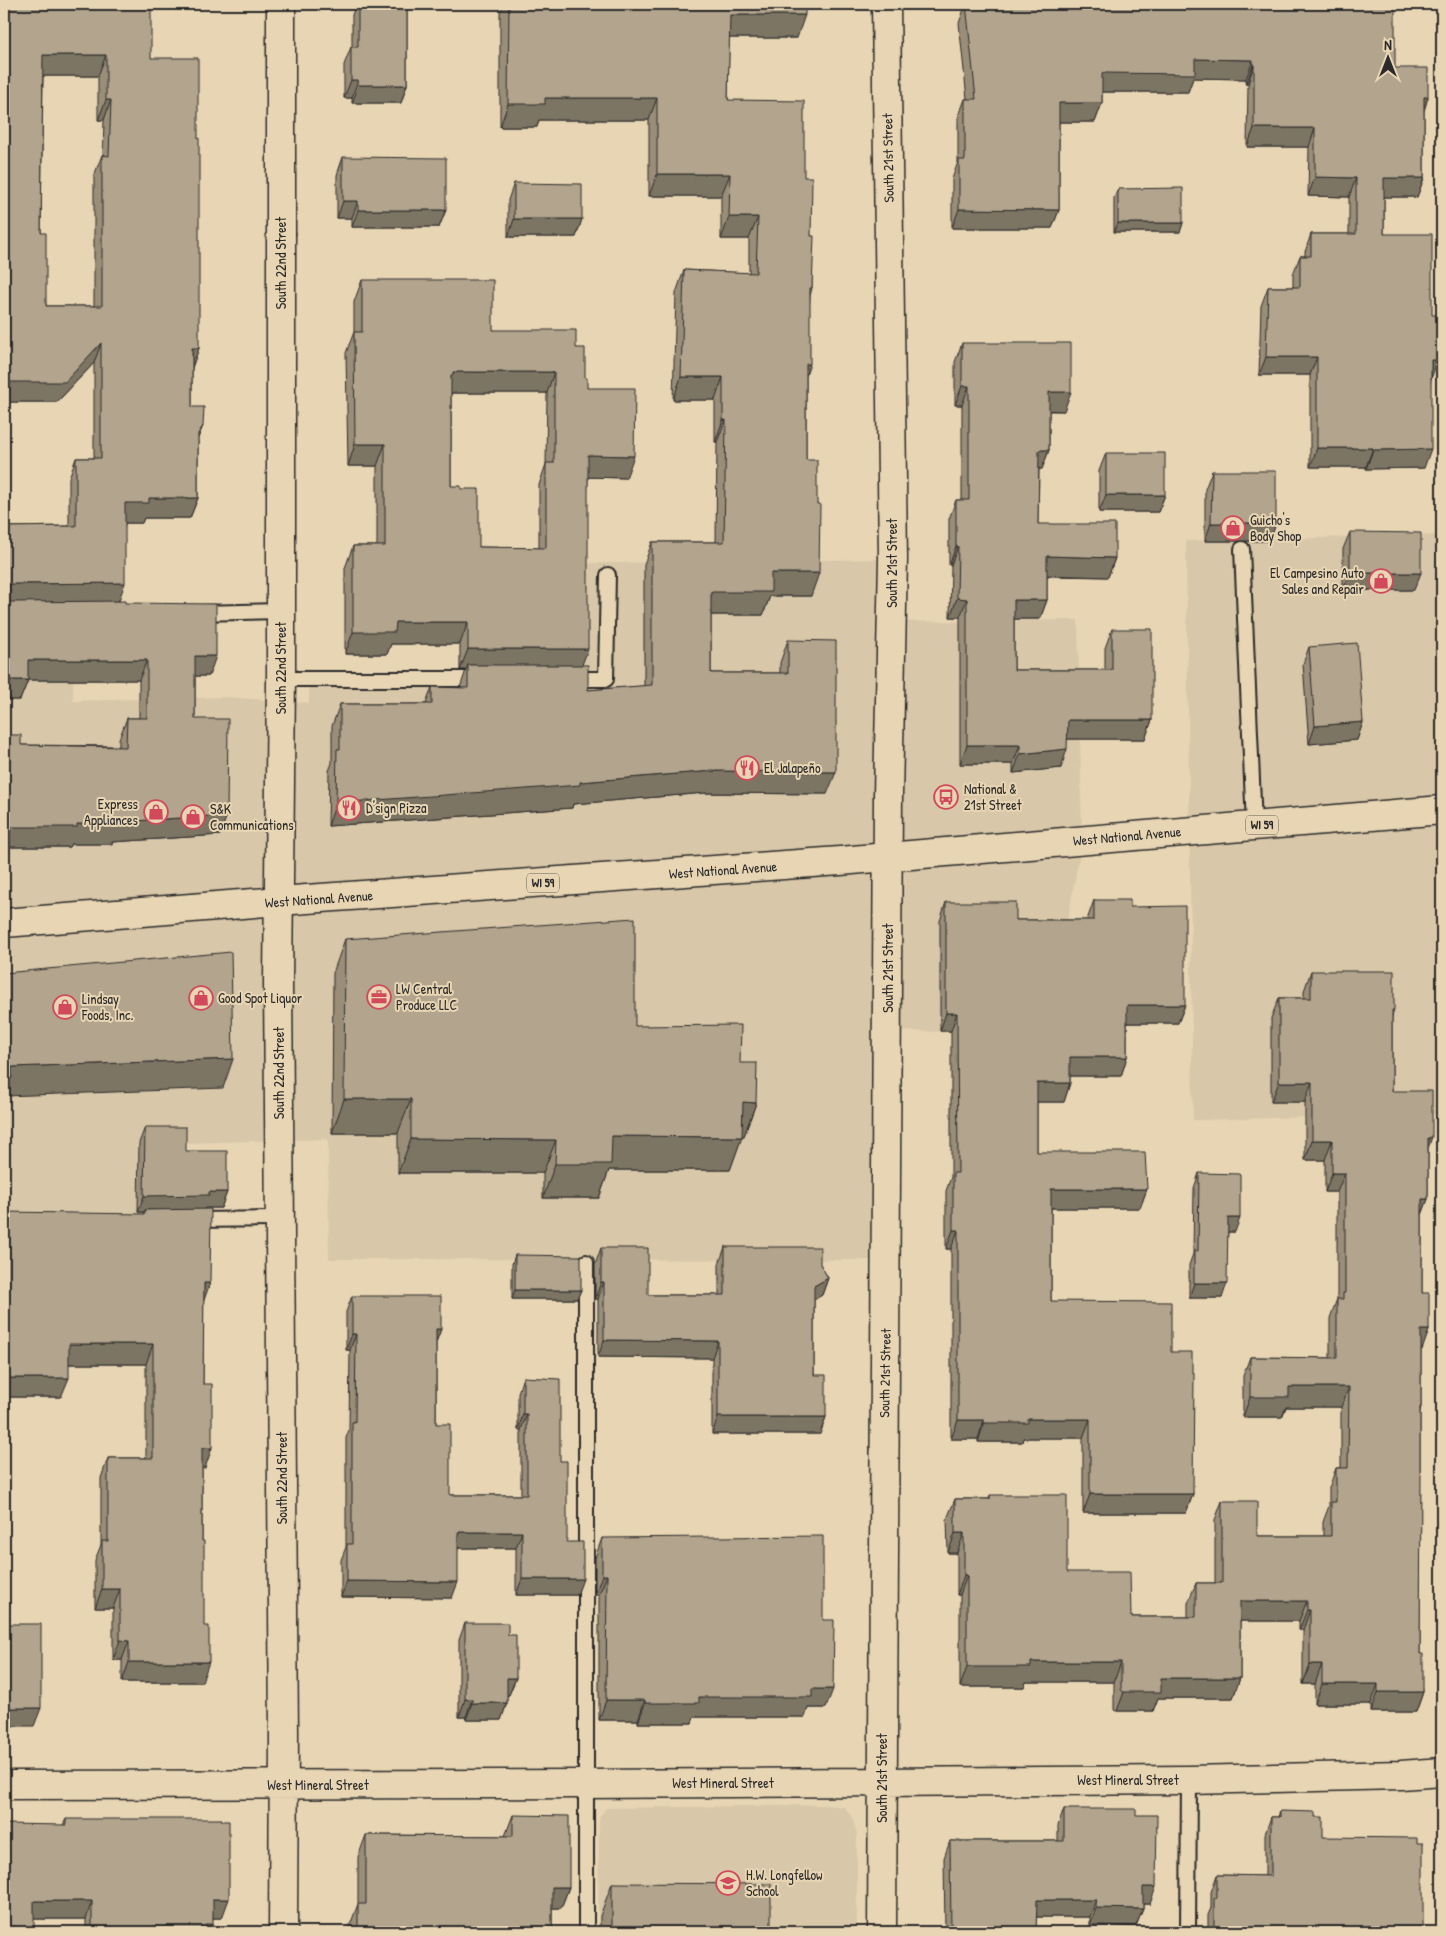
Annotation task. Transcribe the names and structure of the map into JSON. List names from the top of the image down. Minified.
{"streets":{"street":["South 21st Street","South 22nd Street","WI 59","West National Avenue","West Mineral Street"]},"crossings":[["South 21st Street","West National Avenue"],["South 21st Street","West Mineral Street"],["South 22nd Street","West National Avenue"],["South 22nd Street","West Mineral Street"]],"places":{"shop":["Guicho's Body Shop","El Campesino Auto Sales and Repair","Express Appliances","S&K Communications","Good Spot Liquor","Lindsay Foods, Inc."],"restaurant":["El Jalapeño","D'sign Pizza"],"bus stop":["National & 21st Street"],"office":["LW Central Produce LLC"],"school or university":["H.W. Longfellow School"]},"north":"top"}
